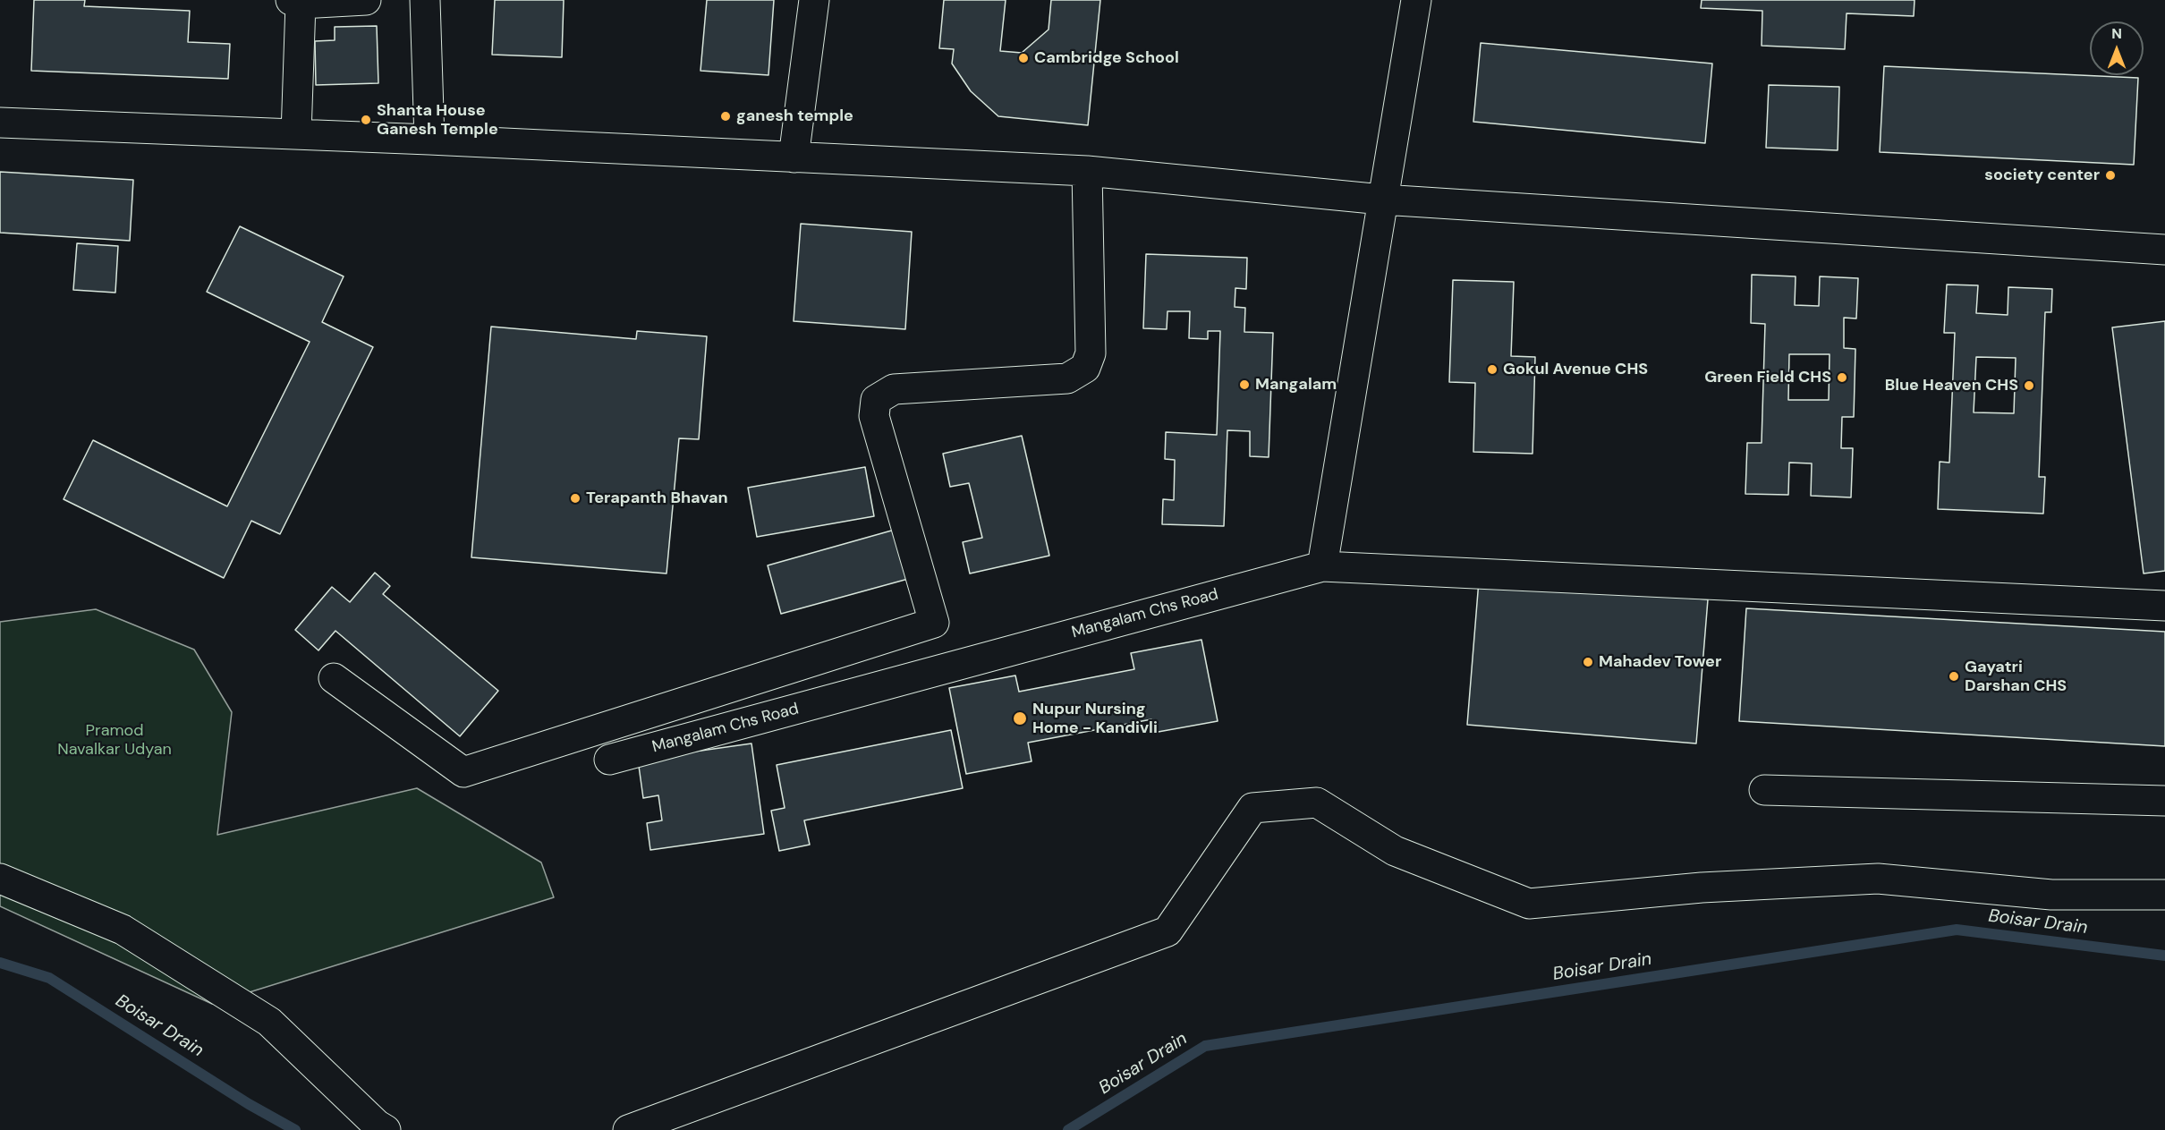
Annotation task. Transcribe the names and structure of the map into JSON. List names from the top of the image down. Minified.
{"streets":{"street":["Mangalam Chs Road"]},"water":["Boisar Drain"],"parks":["Pramod Navalkar Udyan"],"places":["Cambridge School","ganesh temple","Shanta House Ganesh Temple","society center","Gokul Avenue CHS","Green Field CHS","Mangalam","Blue Heaven CHS","Terapanth Bhavan","Mahadev Tower","Gayatri Darshan CHS","Nupur Nursing Home - Kandivli"],"north":"top"}
